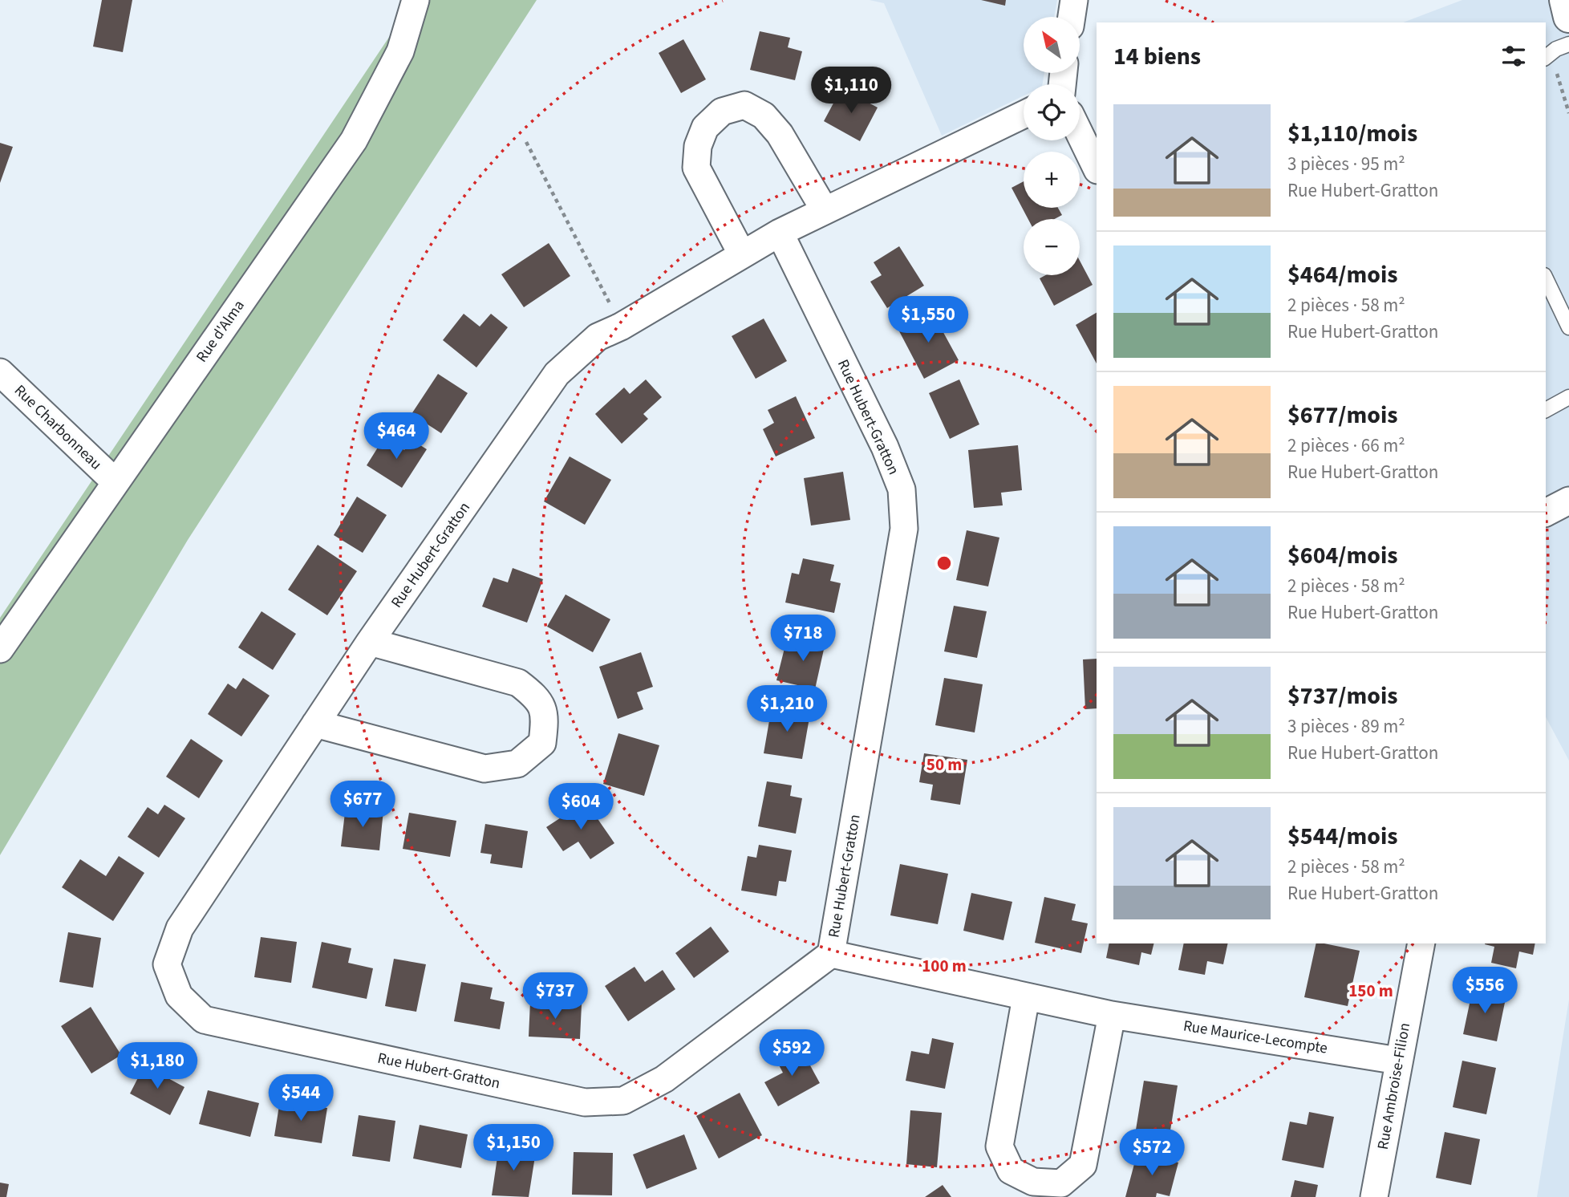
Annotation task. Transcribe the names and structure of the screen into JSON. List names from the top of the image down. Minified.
{"streets":{"street":["Rue d'Alma","Rue Hubert-Gratton","Rue Charbonneau","Rue Maurice-Lecompte","Rue Ambroise-Filion"]},"crossings":[["Rue d'Alma","Rue Charbonneau"],["Rue Hubert-Gratton","Rue Maurice-Lecompte"],["Rue Maurice-Lecompte","Rue Ambroise-Filion"]],"north":"top left","page":{"map_buttons":["+","−"],"heading":"14 biens","price":["$1,110","$1,550","$464","$718","$1,210","$677","$604","$556","$737","$592","$1,180","$544","$1,150","$572"],"list":[{"name":"$1,110/mois","note":"3 pièces · 95 m² · Rue Hubert-Gratton"},{"name":"$464/mois","note":"2 pièces · 58 m² · Rue Hubert-Gratton"},{"name":"$677/mois","note":"2 pièces · 66 m² · Rue Hubert-Gratton"},{"name":"$604/mois","note":"2 pièces · 58 m² · Rue Hubert-Gratton"},{"name":"$737/mois","note":"3 pièces · 89 m² · Rue Hubert-Gratton"},{"name":"$544/mois","note":"2 pièces · 58 m² · Rue Hubert-Gratton"}]},"rings":["50 m","100 m","150 m"]}
